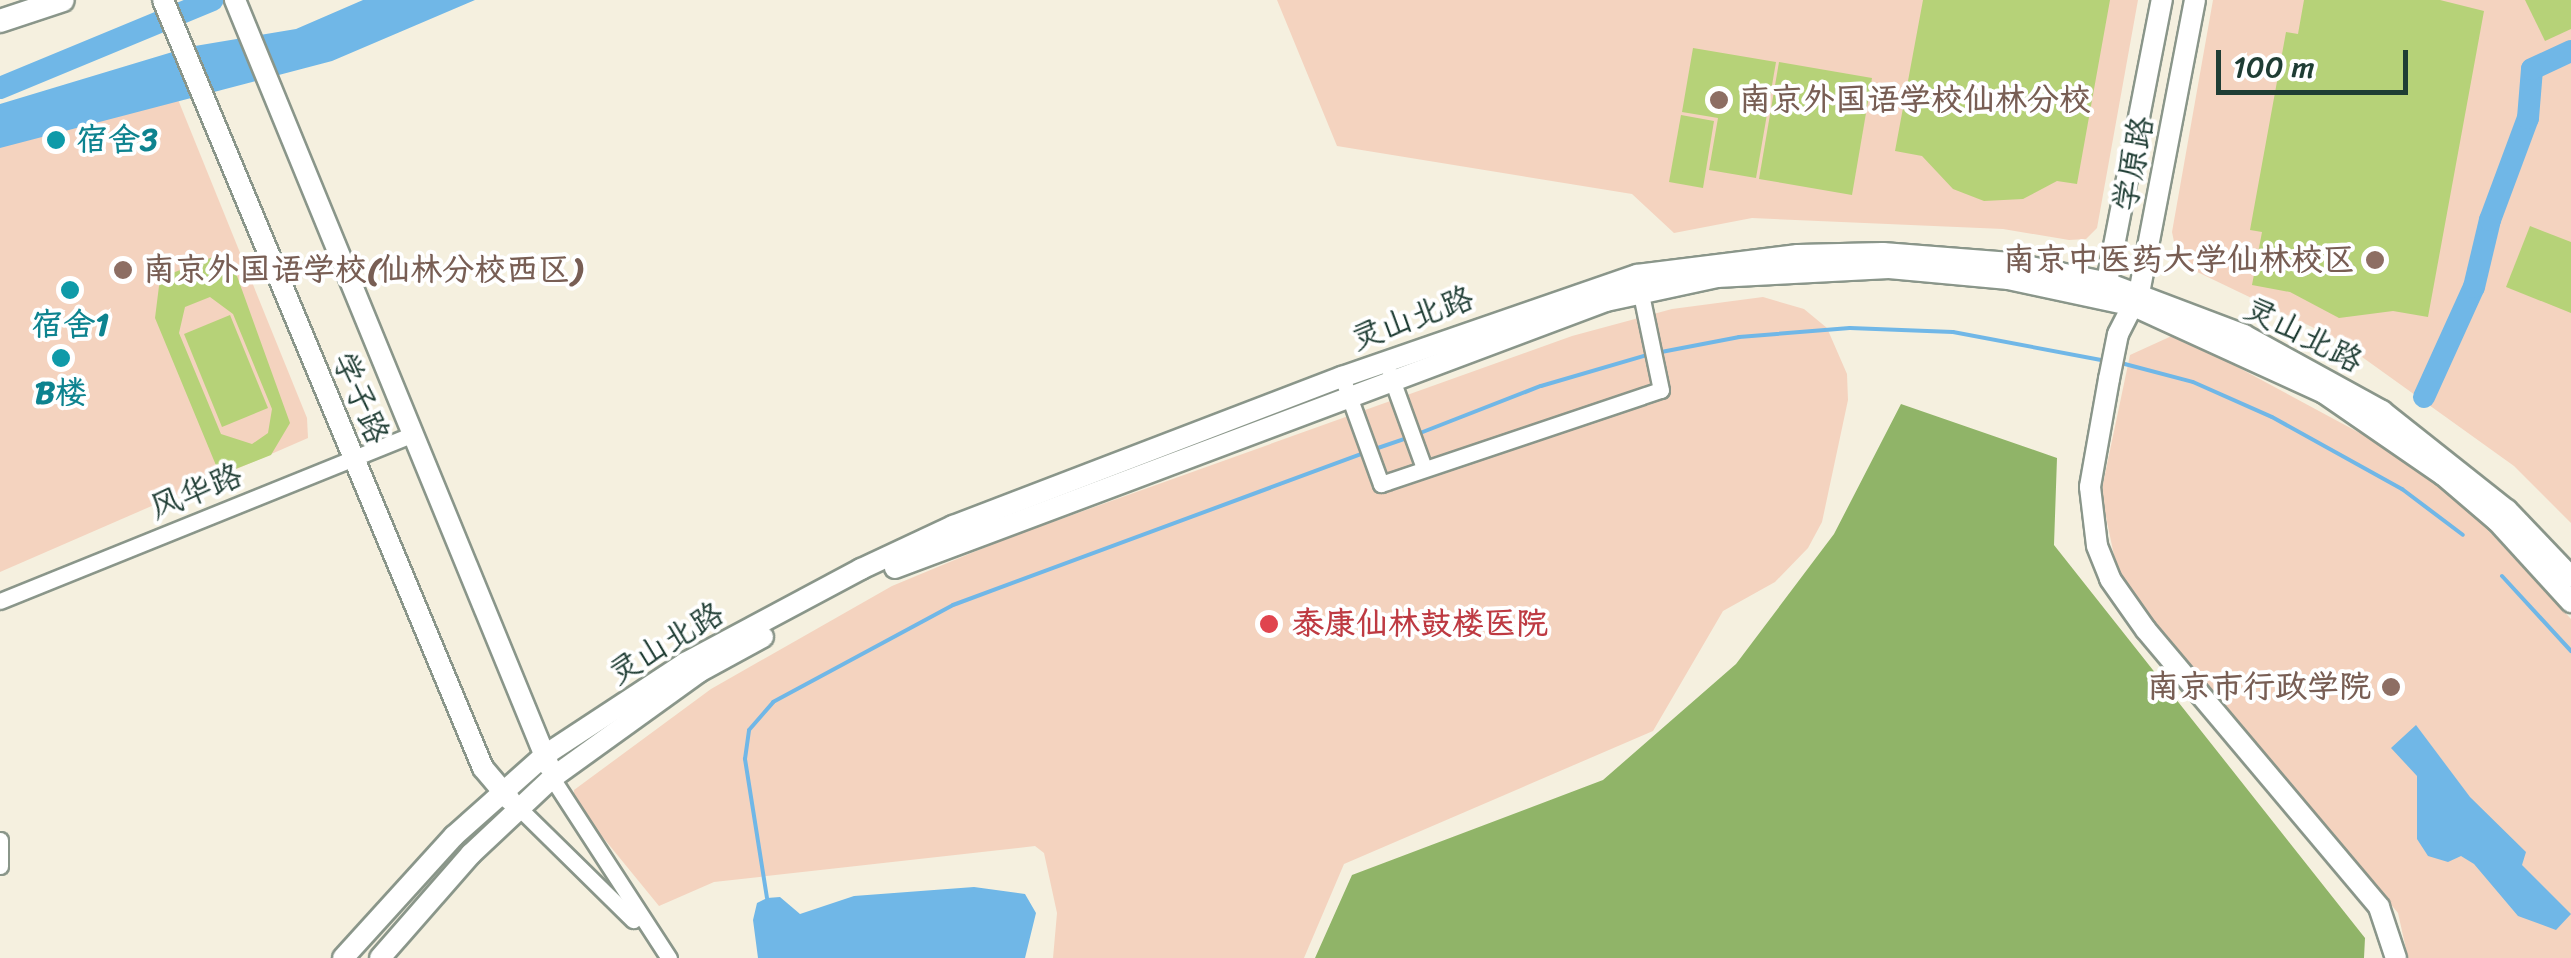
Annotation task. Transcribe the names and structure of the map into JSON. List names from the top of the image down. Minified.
{"streets":{"main road":["学原路","灵山北路","学子路"],"street":["风华路"]},"crossings":[["学原路","灵山北路"],["灵山北路","学子路"],["学子路","风华路"]],"places":["南京外国语学校仙林分校","宿舍3","南京中医药大学仙林校区","南京外国语学校(仙林分校西区)","宿舍1","B楼","泰康仙林鼓楼医院","南京市行政学院"],"scale_bar":"100 m"}
